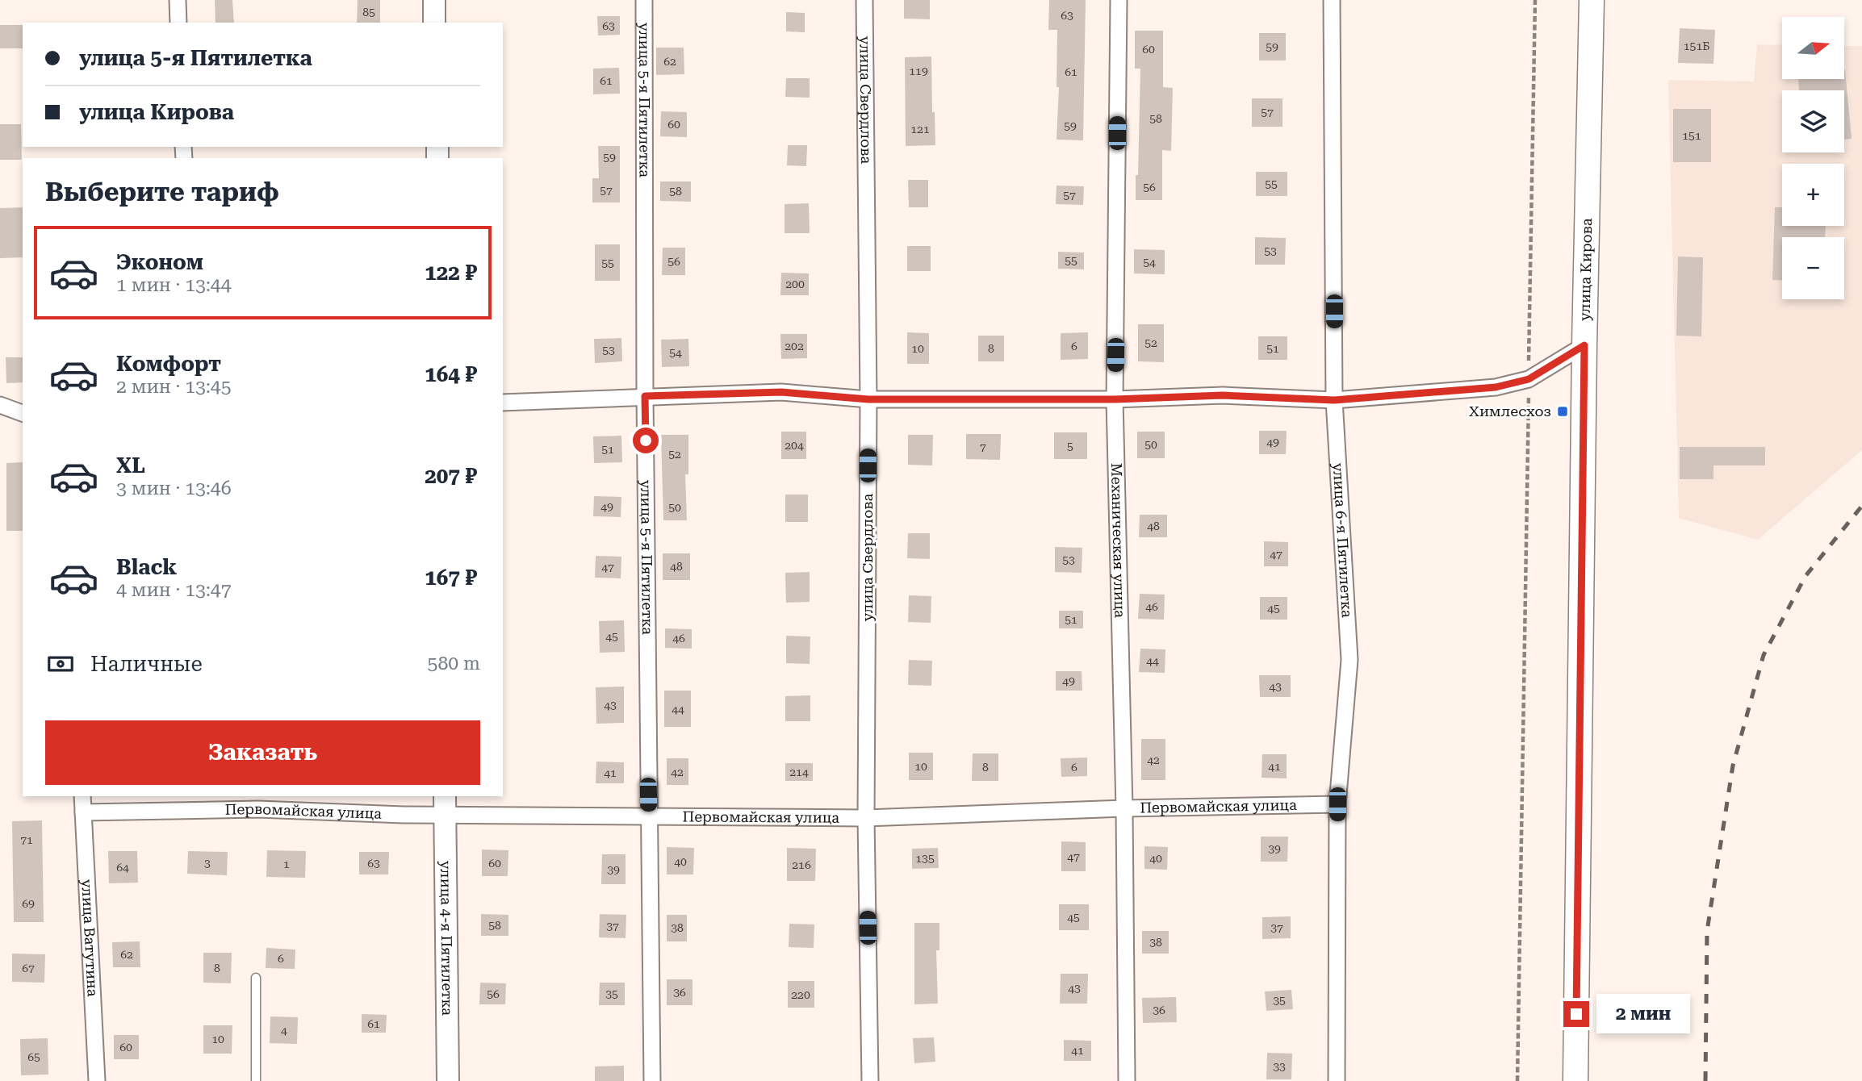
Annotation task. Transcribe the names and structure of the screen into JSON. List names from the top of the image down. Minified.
{"streets":{"main road":["улица Кирова"],"street":["улица 5-я Пятилетка","улица Свердлова","Механическая улица","улица 6-я Пятилетка","Первомайская улица","улица Ватутина","улица 4-я Пятилетка"]},"crossings":[["улица 5-я Пятилетка","Первомайская улица"],["улица Свердлова","Первомайская улица"],["Механическая улица","Первомайская улица"],["улица 6-я Пятилетка","Первомайская улица"],["Первомайская улица","улица Ватутина"],["Первомайская улица","улица 4-я Пятилетка"]],"places":{"transit":["Химлесхоз"]},"house_numbers":["85","63","63","151Б","59","60","62","119","61","61","57","58","60","59","121","151","59","55","56","57","58","57","53","55","56","54","55","200","52","202","6","10","8","51","53","54","49","50","204","5","7","51","52","49","50","48","47","53","48","47","46","45","51","45","46","44","49","43","43","44","42","10","41","8","6","42","214","41","71","39","47","135","40","40","3","63","60","1","216","64","39","69","45","58","37","38","37","38","62","6","67","8","43","36","56","35","220","35","36","61","4","10","60","41","65","33"],"north":"right","page":{"map_buttons":["+","−"],"banner":["улица 5-я Пятилетка","улица Кирова"],"heading":"Выберите тариф","list":[{"name":"Эконом","note":"1 мин · 13:44","value":"122 ₽"},{"name":"Комфорт","note":"2 мин · 13:45","value":"164 ₽"},{"name":"XL","note":"3 мин · 13:46","value":"207 ₽"},{"name":"Black","note":"4 мин · 13:47","value":"167 ₽"}],"pay":["Наличные","580 m"],"buttons":"Заказать","bubble":"2 мин"}}
